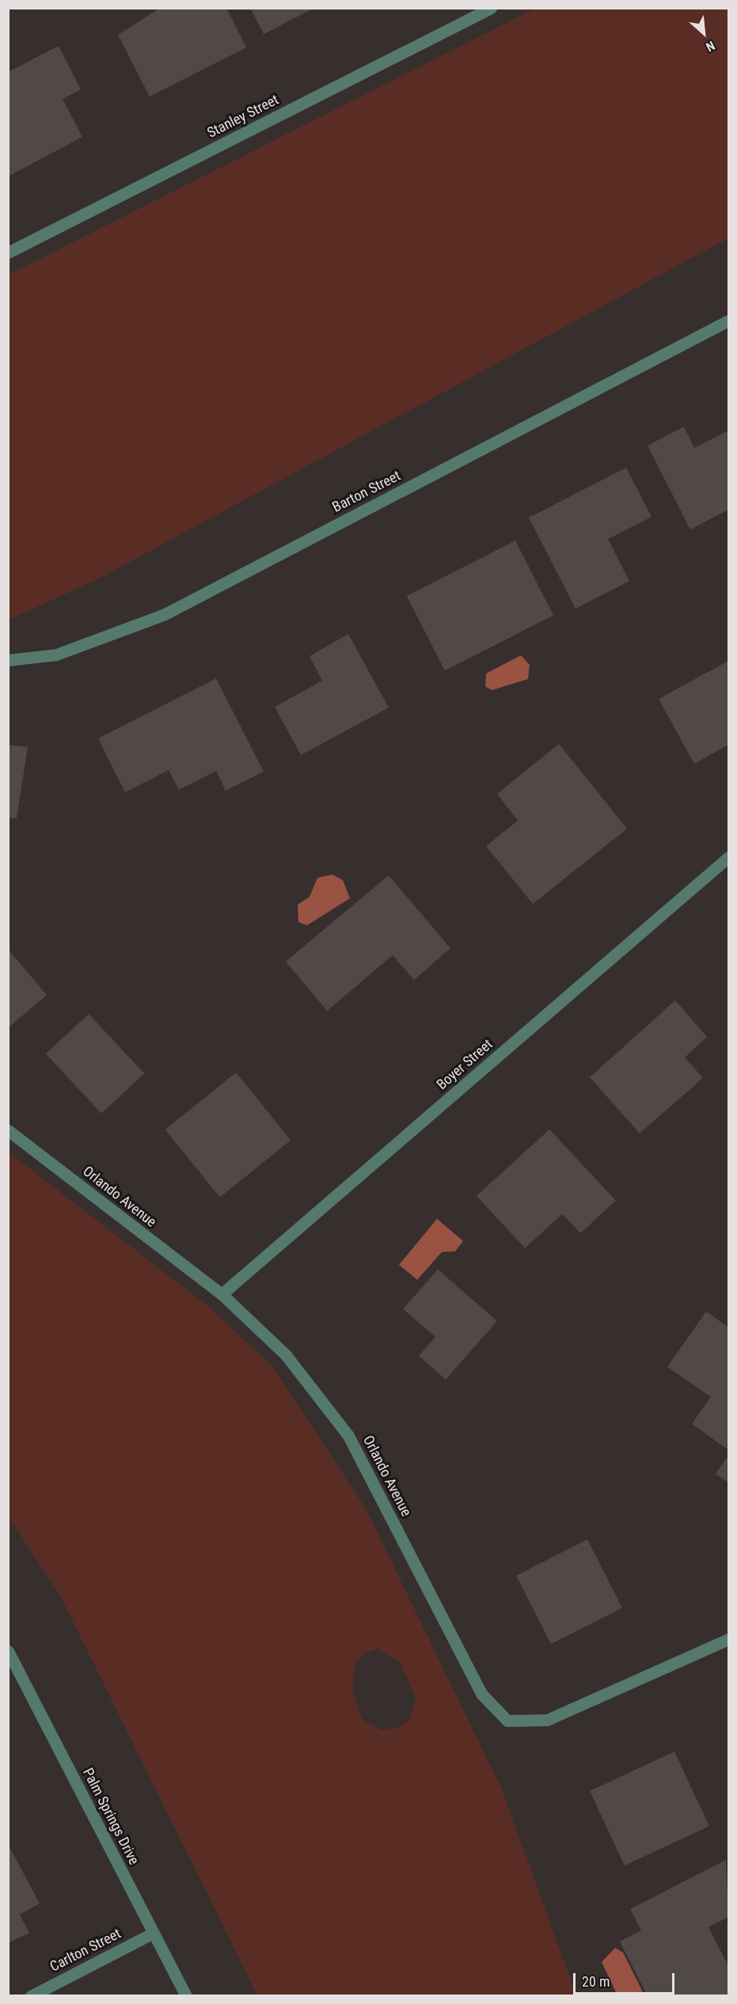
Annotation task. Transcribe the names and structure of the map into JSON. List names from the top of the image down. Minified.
{"streets":{"street":["Stanley Street","Barton Street","Boyer Street","Orlando Avenue","Palm Springs Drive","Carlton Street"]},"crossings":[["Boyer Street","Orlando Avenue"],["Palm Springs Drive","Carlton Street"]],"scale_bar":"20 m","north":"bottom right"}
